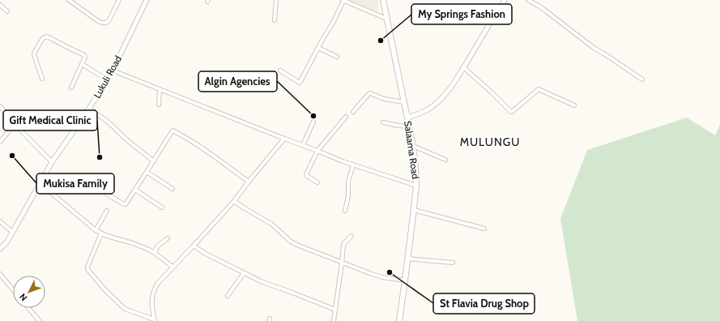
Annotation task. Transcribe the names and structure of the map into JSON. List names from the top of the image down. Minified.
{"streets":{"main road":["Salaama Road"],"street":["Lukuli Road"]},"districts":["MULUNGU"],"places":["My Springs Fashion","Algin Agencies","Mukisa Family","Gift Medical Clinic","St Flavia Drug Shop"],"north":"bottom left"}
